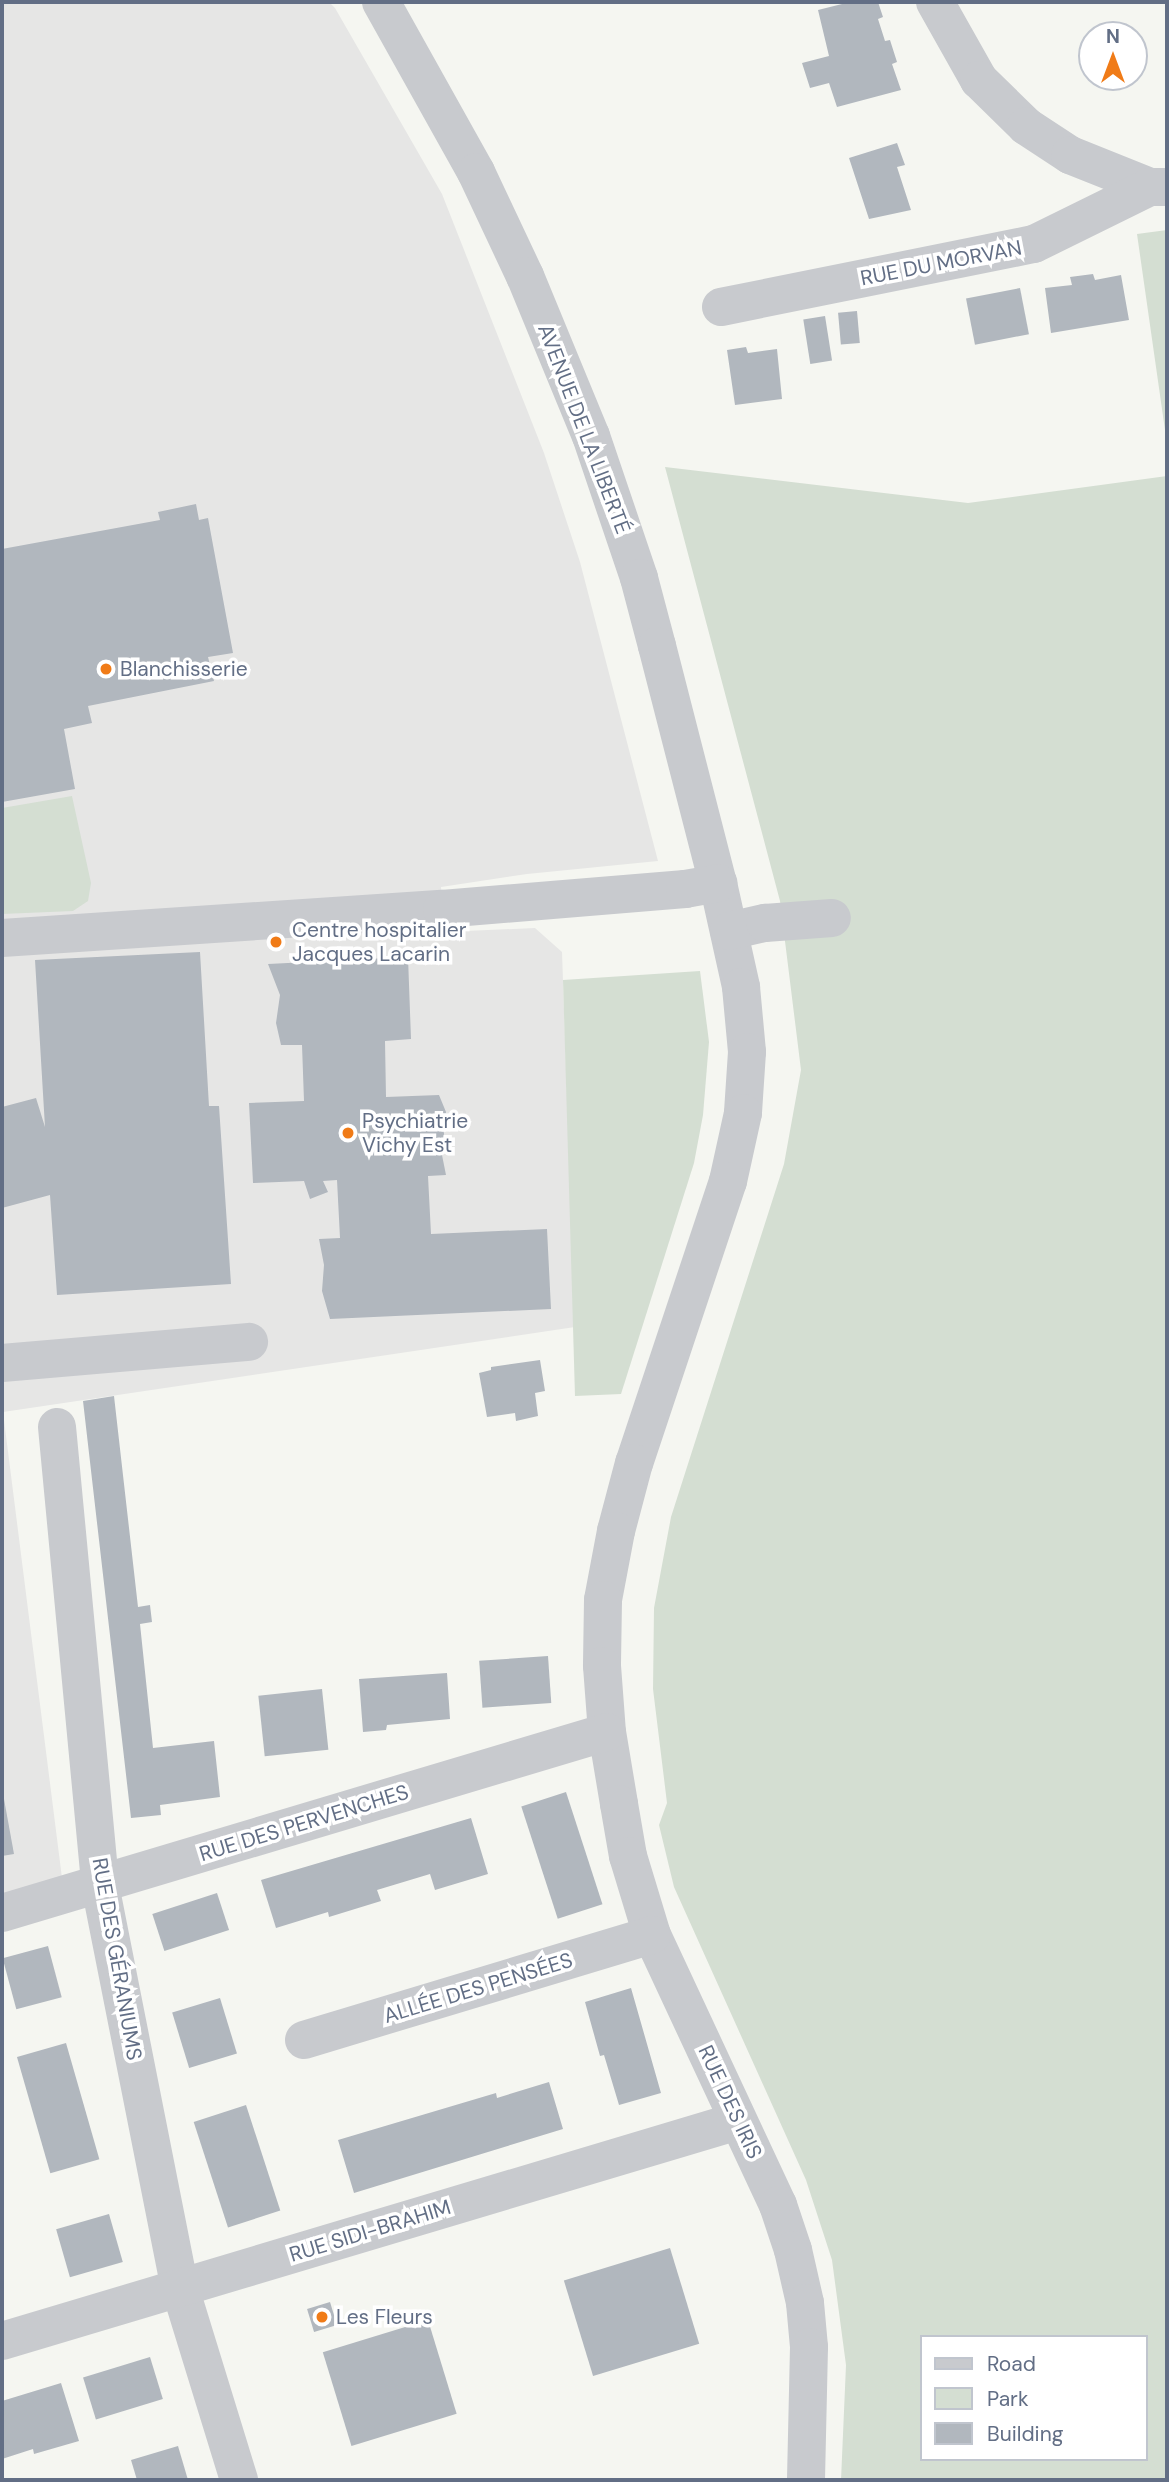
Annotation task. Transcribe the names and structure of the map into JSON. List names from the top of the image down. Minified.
{"streets":{"street":["RUE DU MORVAN","AVENUE DE LA LIBERTÉ","RUE DES PERVENCHES","RUE DES GÉRANIUMS","ALLÉE DES PENSÉES","RUE DES IRIS","RUE SIDI-BRAHIM"]},"crossings":[["AVENUE DE LA LIBERTÉ","RUE DES IRIS"],["RUE DES PERVENCHES","RUE DES GÉRANIUMS"],["RUE DES PERVENCHES","RUE DES IRIS"],["RUE DES GÉRANIUMS","RUE SIDI-BRAHIM"],["ALLÉE DES PENSÉES","RUE DES IRIS"],["RUE DES IRIS","RUE SIDI-BRAHIM"]],"places":["Blanchisserie","Centre hospitalier Jacques Lacarin","Psychiatrie Vichy Est","Les Fleurs"],"legend":["Road","Park","Building"],"north":"top"}
